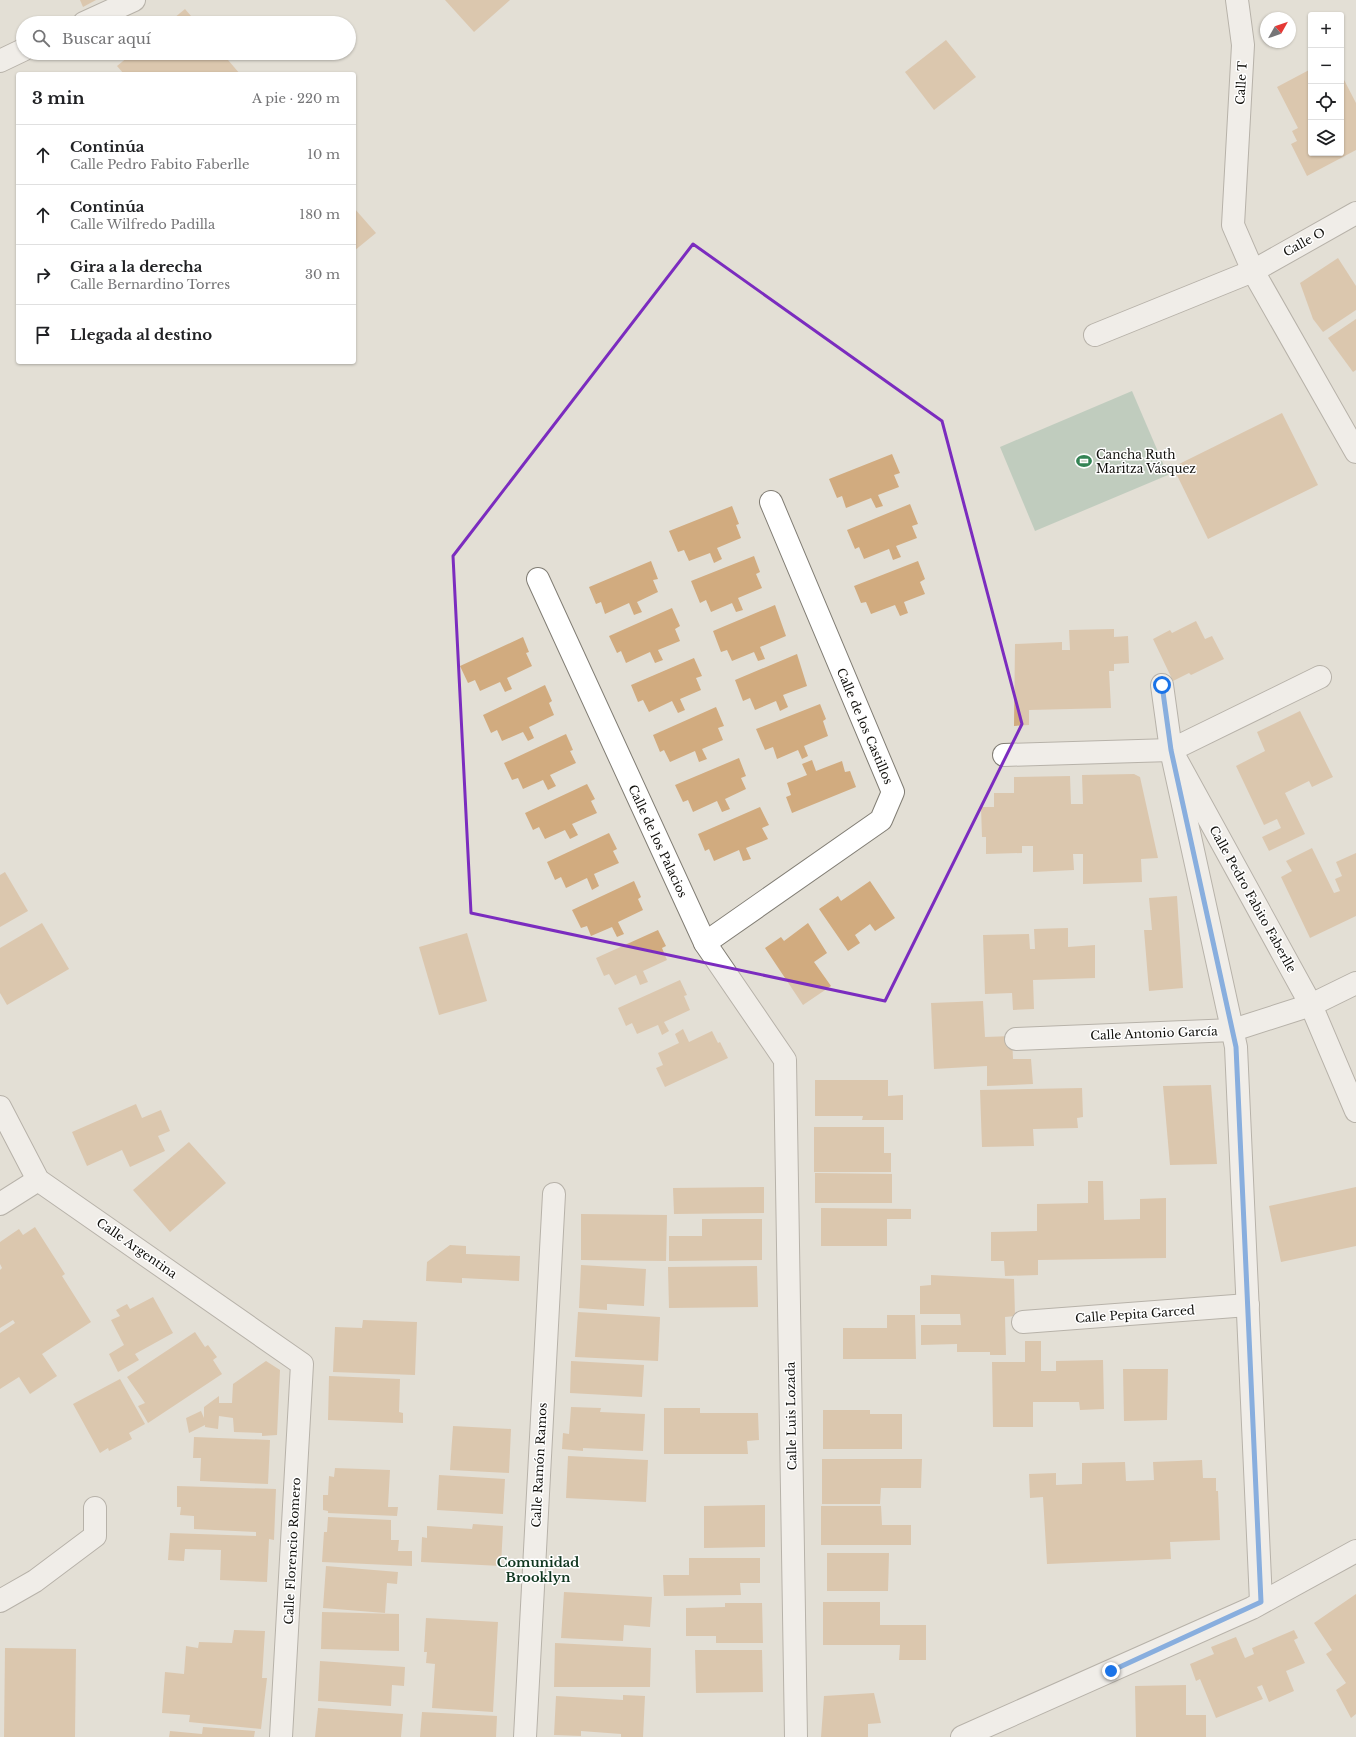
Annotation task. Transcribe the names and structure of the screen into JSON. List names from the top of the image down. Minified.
{"streets":{"street":["Calle T","Calle O","Calle de los Castillos","Calle de los Palacios","Calle Pedro Fabito Faberlle","Calle Antonio García","Calle Argentina","Calle Pepita Garced","Calle Luis Lozada","Calle Ramón Ramos","Calle Florencio Romero"]},"crossings":[["Calle T","Calle O"],["Calle de los Castillos","Calle de los Palacios"],["Calle de los Palacios","Calle Luis Lozada"],["Calle Pedro Fabito Faberlle","Calle Antonio García"],["Calle Argentina","Calle Florencio Romero"]],"districts":["Comunidad Brooklyn"],"places":{"sports":["Cancha Ruth Maritza Vásquez"]},"north":"top right","page":{"map_buttons":["+","−"],"search":"Buscar aquí","heading":["3 min","A pie · 220 m"],"list":[["Continúa","Calle Pedro Fabito Faberlle","10 m"],["Continúa","Calle Wilfredo Padilla","180 m"],["Gira a la derecha","Calle Bernardino Torres","30 m"],"Llegada al destino"]}}
